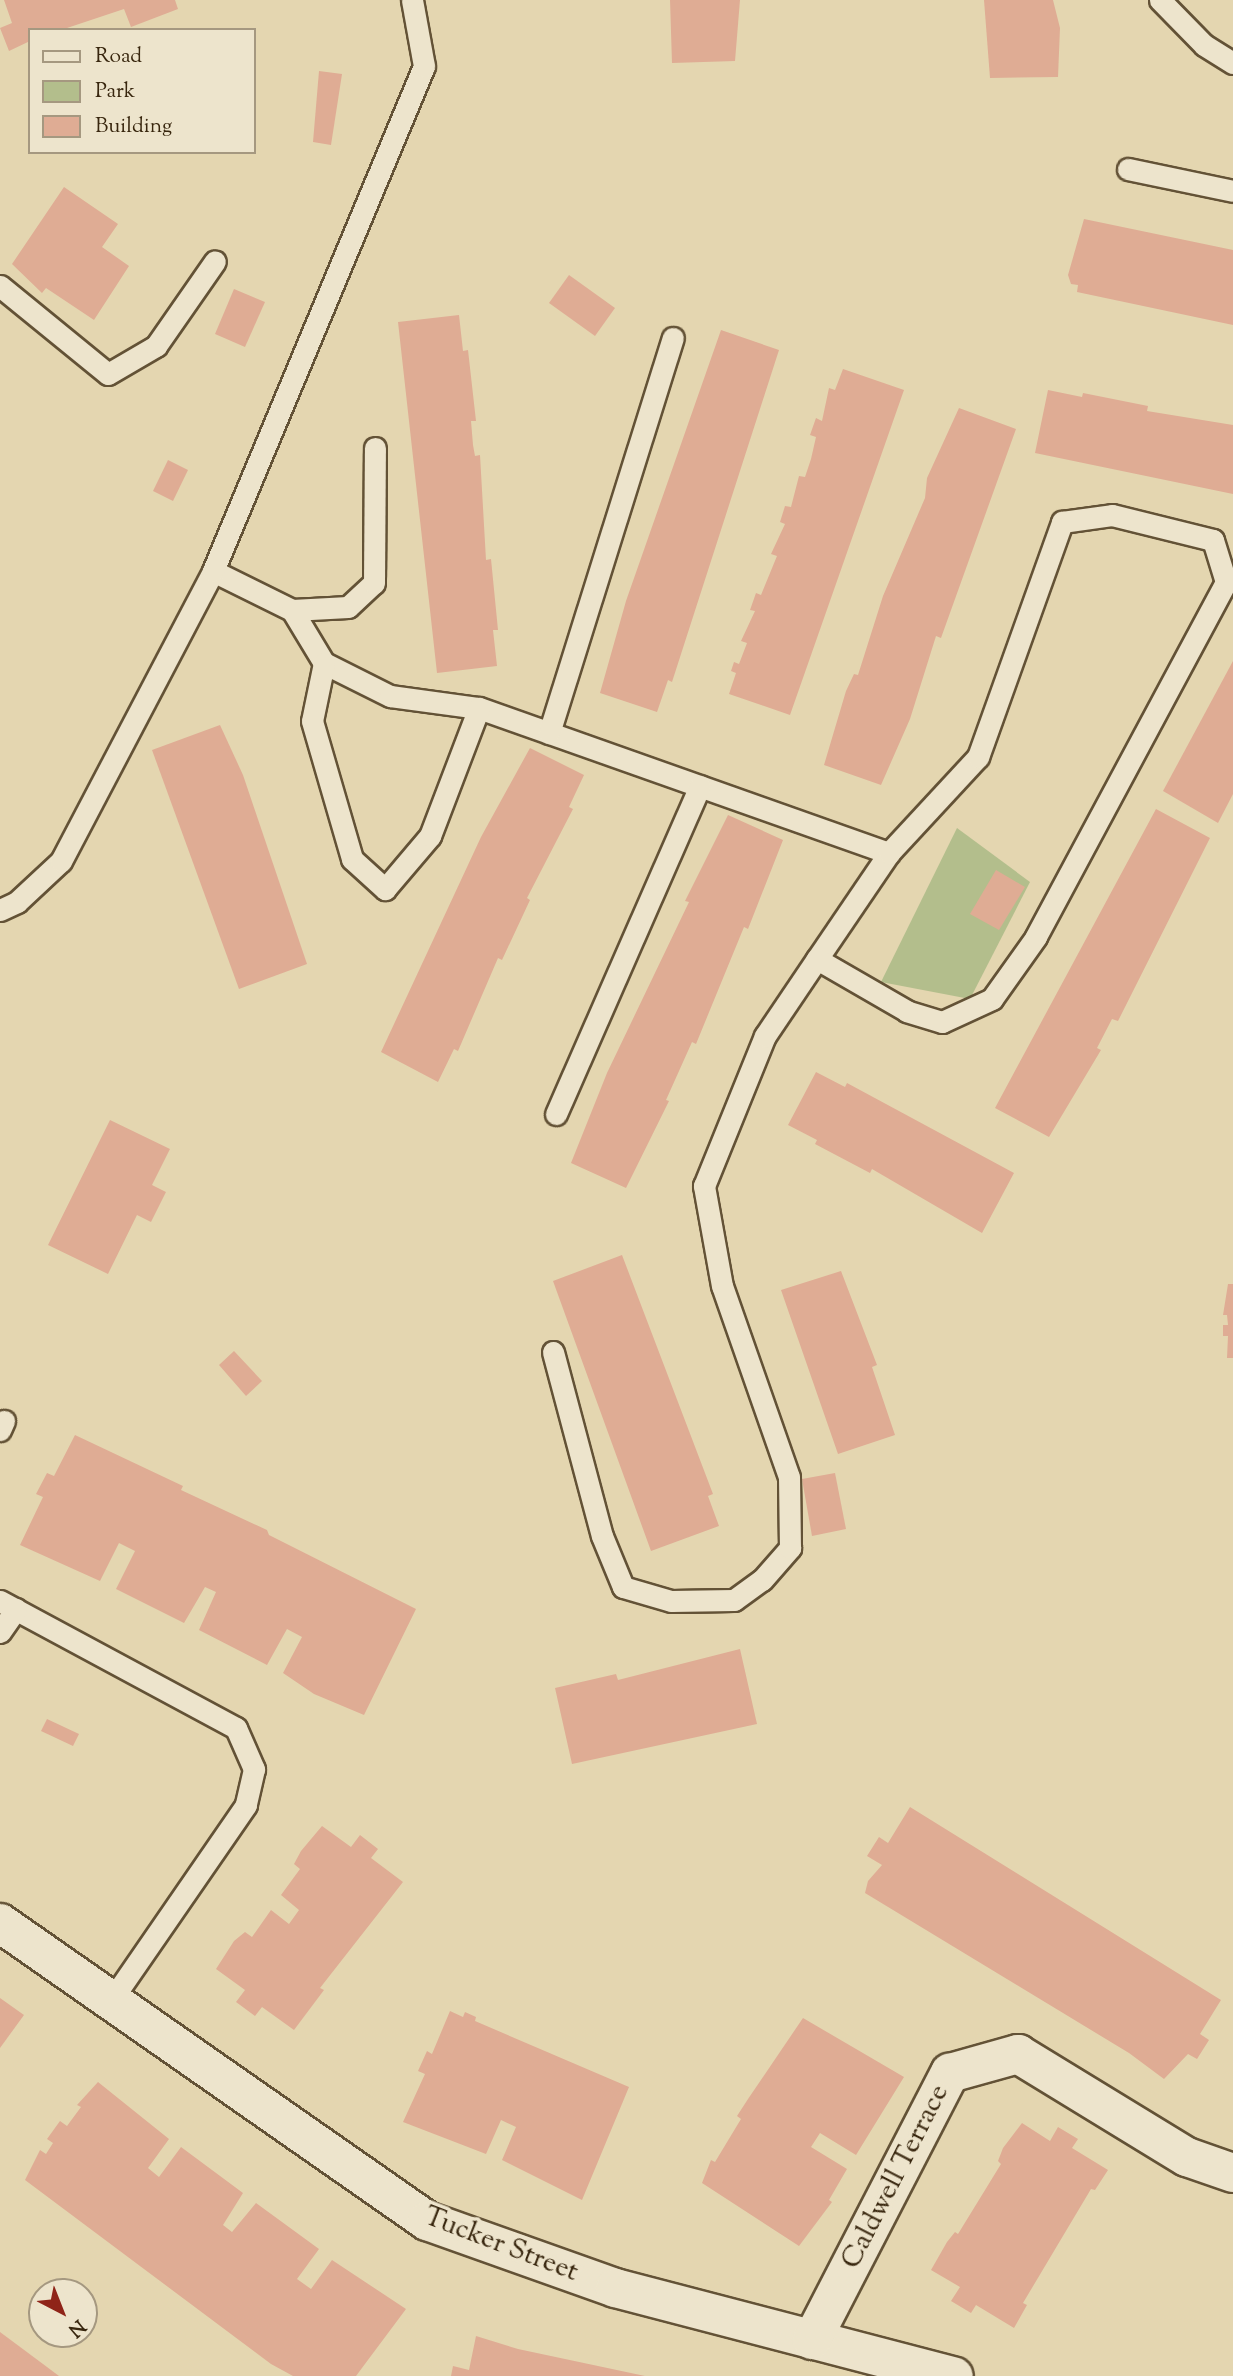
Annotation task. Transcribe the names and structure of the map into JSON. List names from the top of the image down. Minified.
{"streets":{"street":["Caldwell Terrace","Tucker Street"]},"crossings":[["Caldwell Terrace","Tucker Street"]],"legend":["Road","Park","Building"],"north":"bottom right"}
